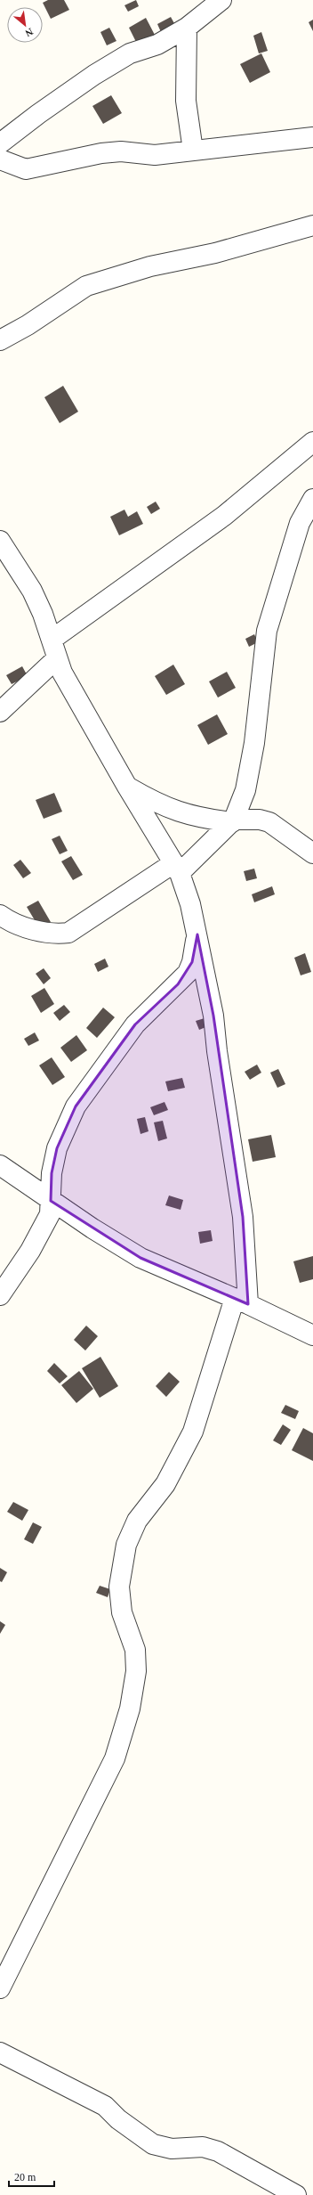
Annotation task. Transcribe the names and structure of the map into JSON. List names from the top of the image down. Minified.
{"scale_bar":"20 m","north":"bottom right"}
